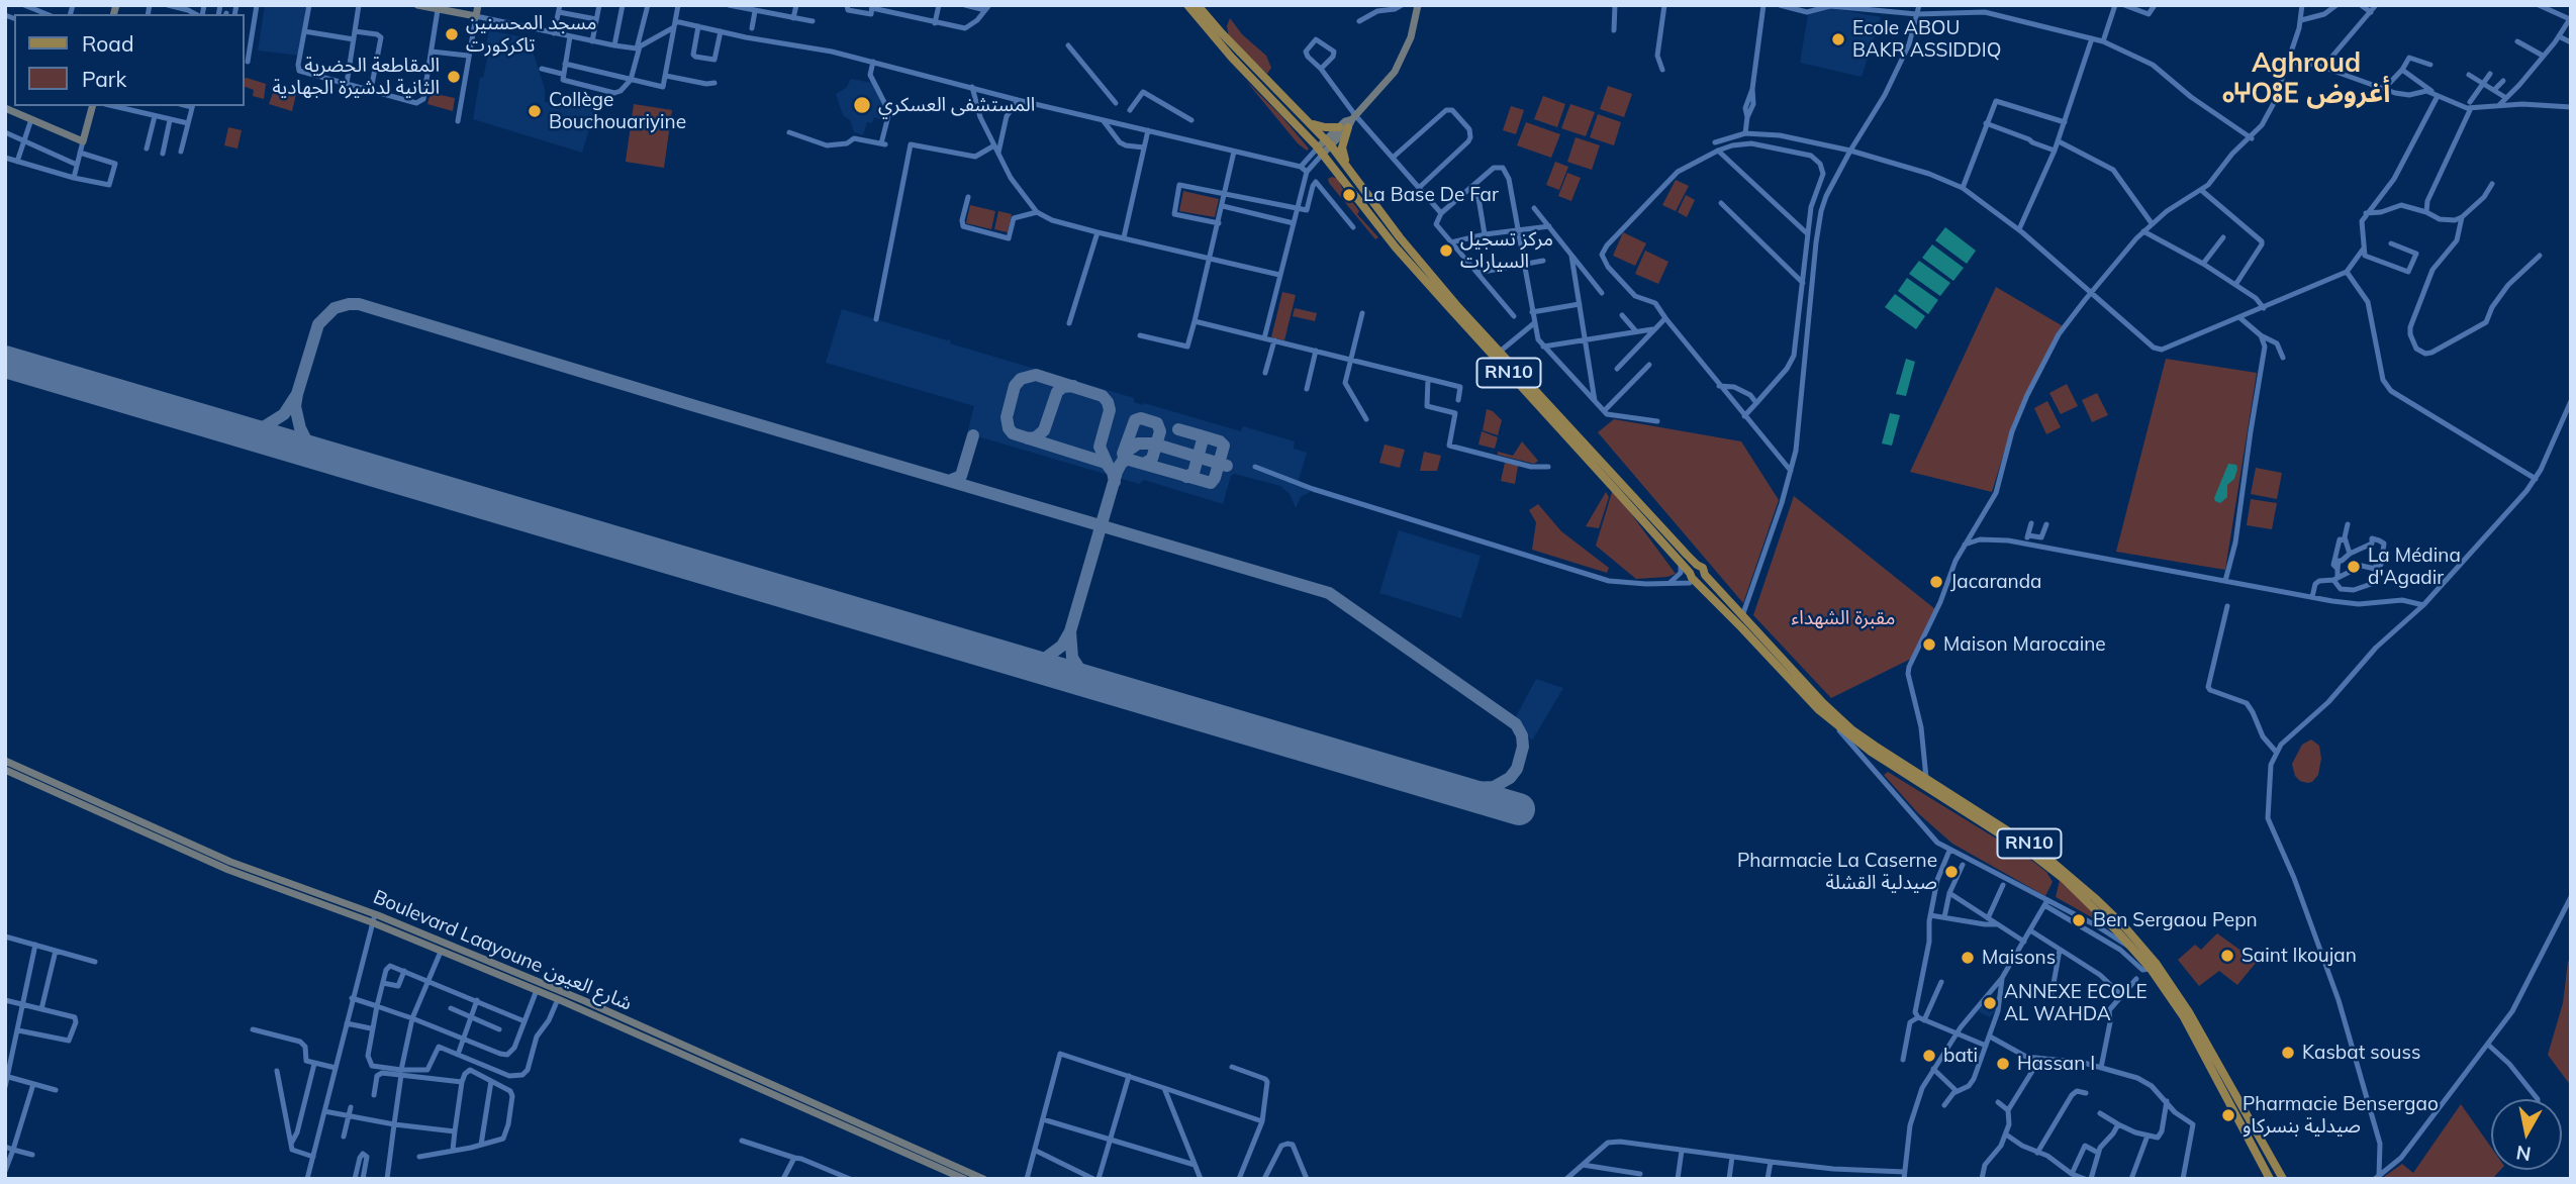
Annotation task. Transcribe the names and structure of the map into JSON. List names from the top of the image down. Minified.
{"streets":{"main road":["RN10"],"street":["Boulevard Laayoune شارع العيون"]},"districts":["Aghroud ⴰⵖⵔⵓⴹ أغروض"],"parks":["مقبرة الشهداء"],"places":["مسجد المحسنين تاكركورت","Ecole ABOU BAKR ASSIDDIQ","المقاطعة الحضرية الثانية لدشيرة الجهادية","المستشفى العسكري","Collège Bouchouariyine","La Base De Far","مركز تسجيل السيارات","La Médina d'Agadir","Jacaranda","Maison Marocaine","Pharmacie La Caserne صيدلية القشلة","Ben Sergaou Pepn","Saint Ikoujan","Maisons","ANNEXE ECOLE AL WAHDA","Kasbat souss","bati","Hassan I","Pharmacie Bensergao صيدلية بنسركاو"],"legend":["Road","Park"],"north":"bottom"}
